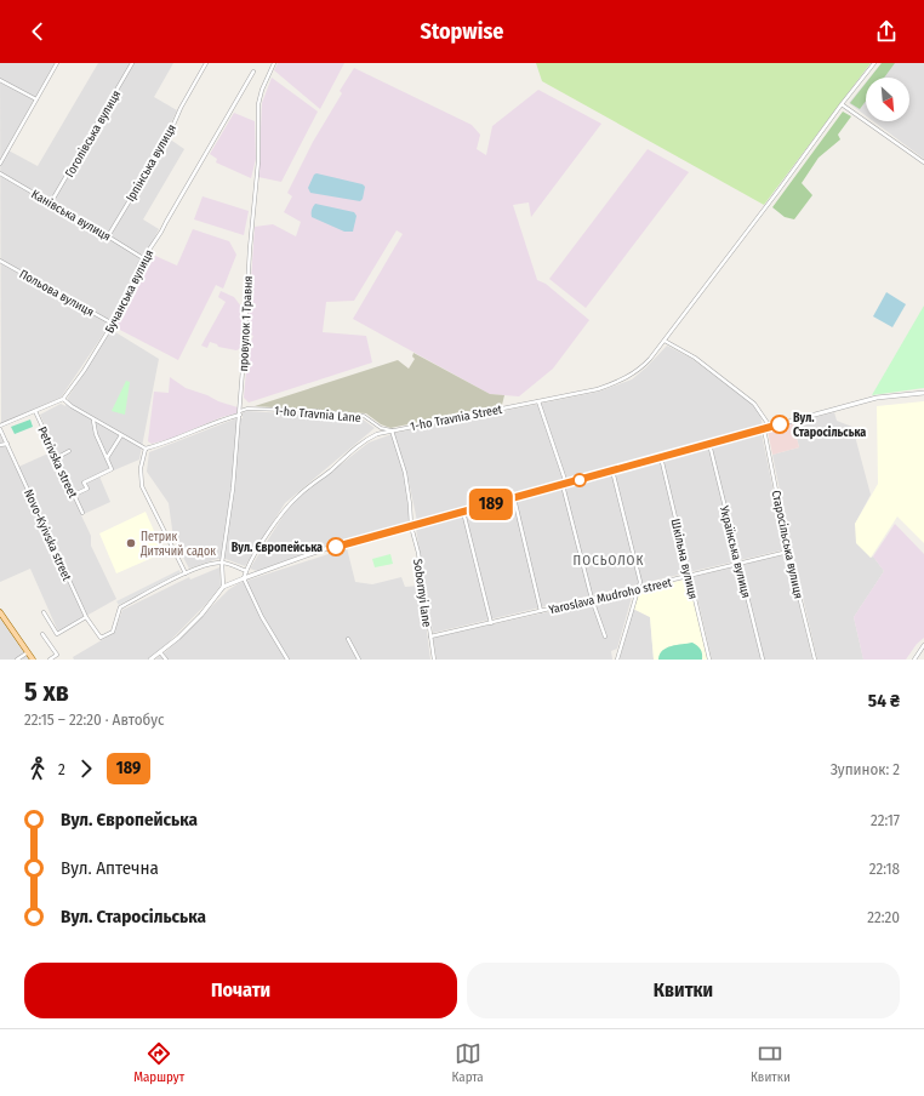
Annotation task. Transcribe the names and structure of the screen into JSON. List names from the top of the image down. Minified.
{"streets":{"street":["Гоголівська вулиця","Ірпінська вулиця","Канівська вулиця","Бучанська вулиця","Польова вулиця","провулок 1 Травня","1-ho Travnia Lane","1-ho Travnia Street","Petrivska street","Novo-Kyivska street","Старосільська вулиця","Українська вулиця","Шкільна вулиця","Sobornyi lane","Yaroslava Mudroho street"]},"crossings":[["Гоголівська вулиця","Канівська вулиця"],["Ірпінська вулиця","Канівська вулиця"],["Канівська вулиця","Бучанська вулиця"],["Бучанська вулиця","Польова вулиця"],["Бучанська вулиця","Petrivska street"],["Бучанська вулиця","Novo-Kyivska street"],["провулок 1 Травня","1-ho Travnia Lane"],["1-ho Travnia Lane","1-ho Travnia Street"],["1-ho Travnia Lane","Sobornyi lane"],["1-ho Travnia Street","Sobornyi lane"],["Старосільська вулиця","Yaroslava Mudroho street"],["Українська вулиця","Yaroslava Mudroho street"],["Шкільна вулиця","Yaroslava Mudroho street"],["Sobornyi lane","Yaroslava Mudroho street"]],"districts":["ПОСЬОЛОК"],"places":["Вул. Старосільська","Петрик Дитячий садок","Вул. Європейська"],"lines":["bus line 189"],"north":"bottom right","page":{"header":"Stopwise","on_map":"189","heading":["5 хв","22:15 – 22:20 · Автобус","54 ₴"],"legs":["2","189","Зупинок: 2"],"list":[{"name":"Вул. Європейська","value":"22:17"},{"name":"Вул. Аптечна","value":"22:18"},{"name":"Вул. Старосільська","value":"22:20"}],"buttons":["Почати","Квитки"],"tabs":["Маршрут","Карта","Квитки"]}}
